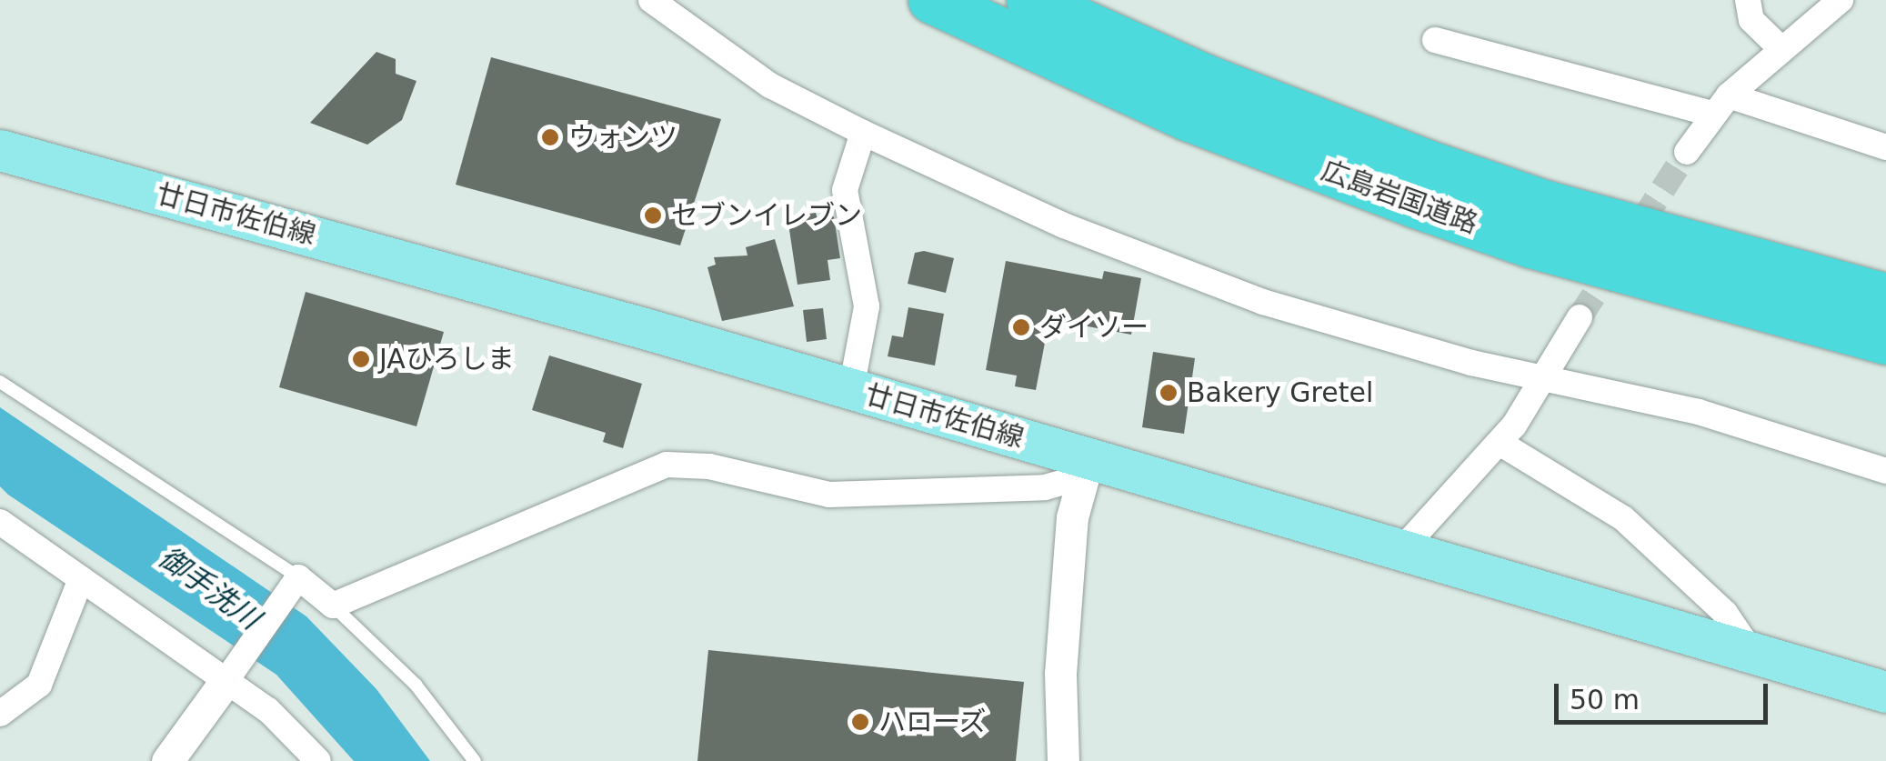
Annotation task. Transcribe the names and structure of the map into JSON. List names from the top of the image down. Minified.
{"streets":{"highway":["広島岩国道路"],"main road":["廿日市佐伯線"]},"water":["御手洗川"],"places":["ウォンツ","セブンイレブン","ダイソー","JAひろしま","Bakery Gretel","ハローズ"],"scale_bar":"50 m"}
